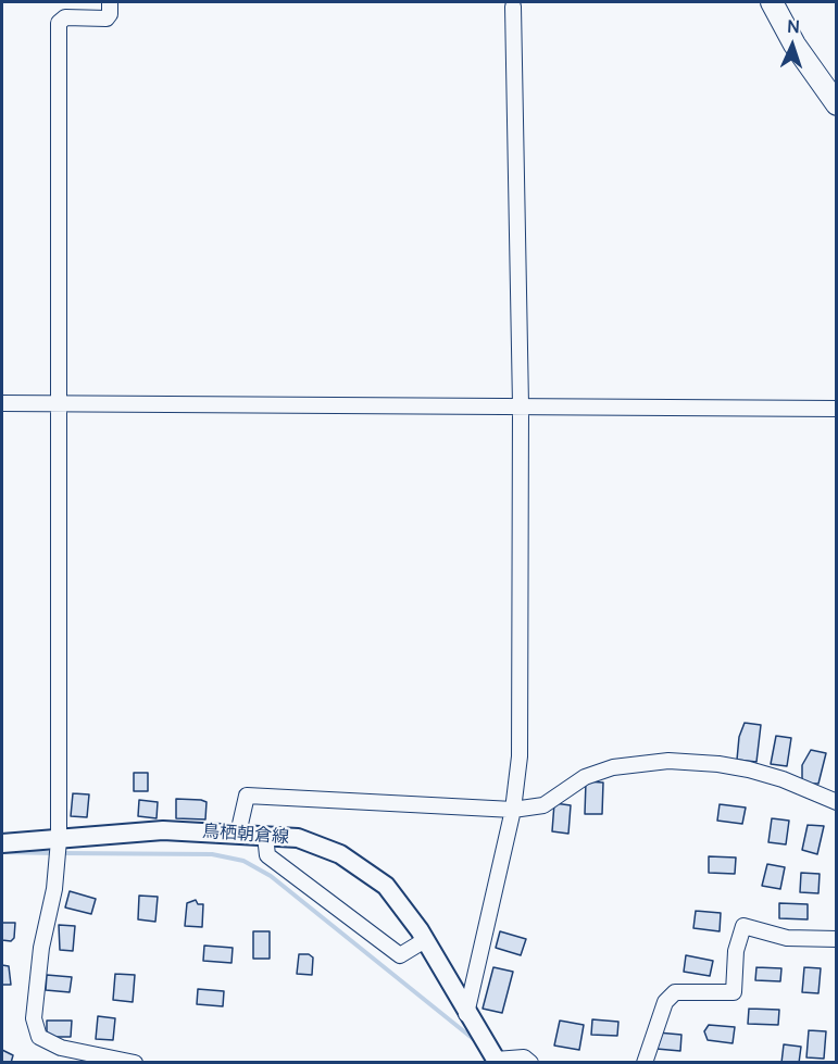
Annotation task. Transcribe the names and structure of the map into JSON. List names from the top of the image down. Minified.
{"streets":{"main road":["鳥栖朝倉線"]},"north":"top"}
